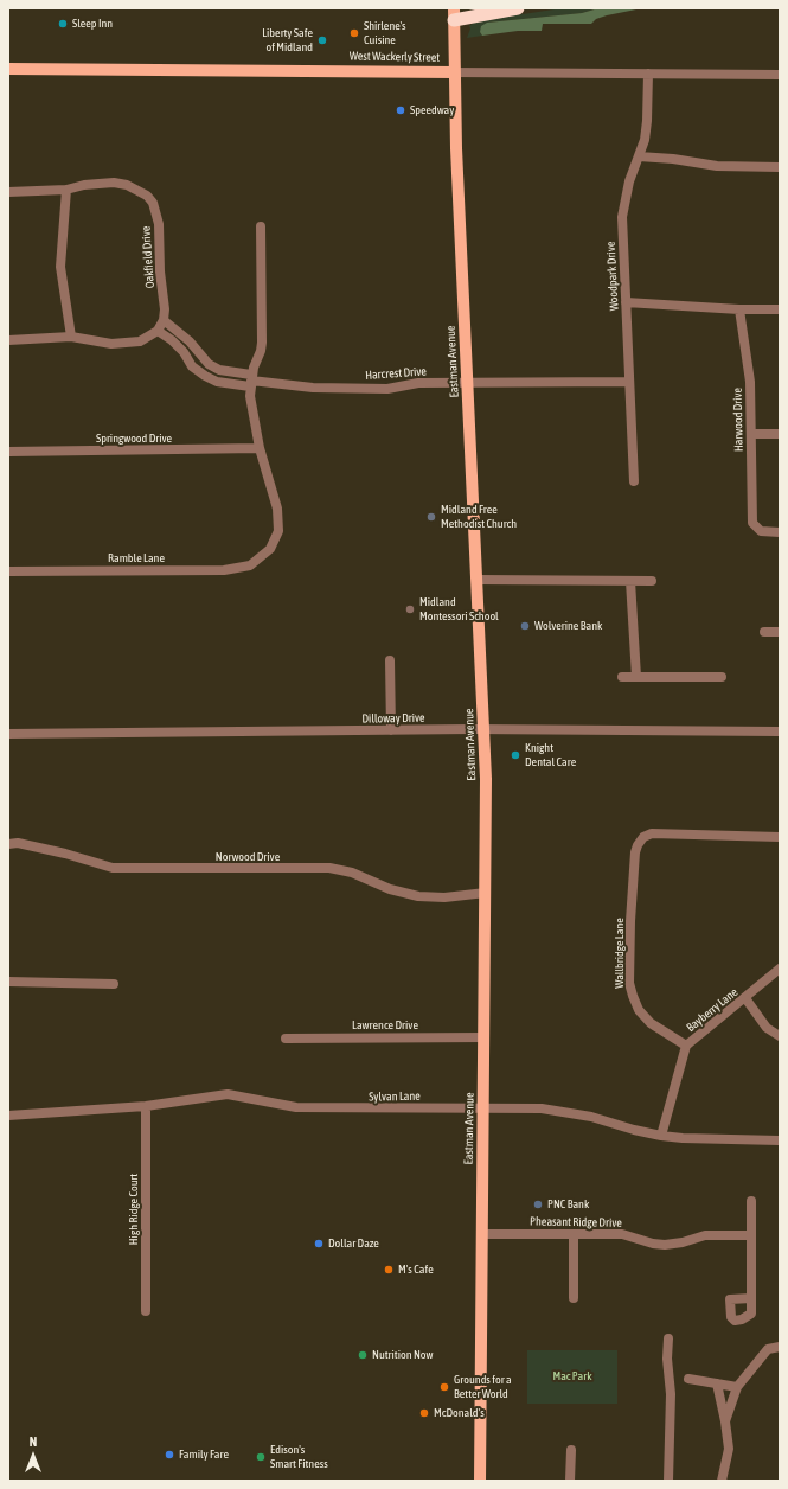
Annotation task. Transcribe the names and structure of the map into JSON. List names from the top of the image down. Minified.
{"streets":{"main road":["West Wackerly Street","Eastman Avenue"],"street":["Oakfield Drive","Woodpark Drive","Harcrest Drive","Harwood Drive","Springwood Drive","Ramble Lane","Dilloway Drive","Norwood Drive","Wallbridge Lane","Bayberry Lane","Lawrence Drive","Sylvan Lane","High Ridge Court","Pheasant Ridge Drive"]},"crossings":[["West Wackerly Street","Woodpark Drive"],["West Wackerly Street","Eastman Avenue"],["Woodpark Drive","Harcrest Drive"],["Eastman Avenue","Harcrest Drive"],["Eastman Avenue","Dilloway Drive"],["Eastman Avenue","Norwood Drive"],["Eastman Avenue","Lawrence Drive"],["Eastman Avenue","Sylvan Lane"],["Eastman Avenue","Pheasant Ridge Drive"],["Springwood Drive","Ramble Lane"],["Wallbridge Lane","Bayberry Lane"],["Bayberry Lane","Sylvan Lane"],["Sylvan Lane","High Ridge Court"]],"parks":["Mac Park"],"places":["Sleep Inn","Shirlene's Cuisine","Liberty Safe of Midland","Speedway","Midland Free Methodist Church","Midland Montessori School","Wolverine Bank","Knight Dental Care","PNC Bank","Dollar Daze","M's Cafe","Nutrition Now","Grounds for a Better World","McDonald's","Family Fare","Edison's Smart Fitness"],"north":"top"}
